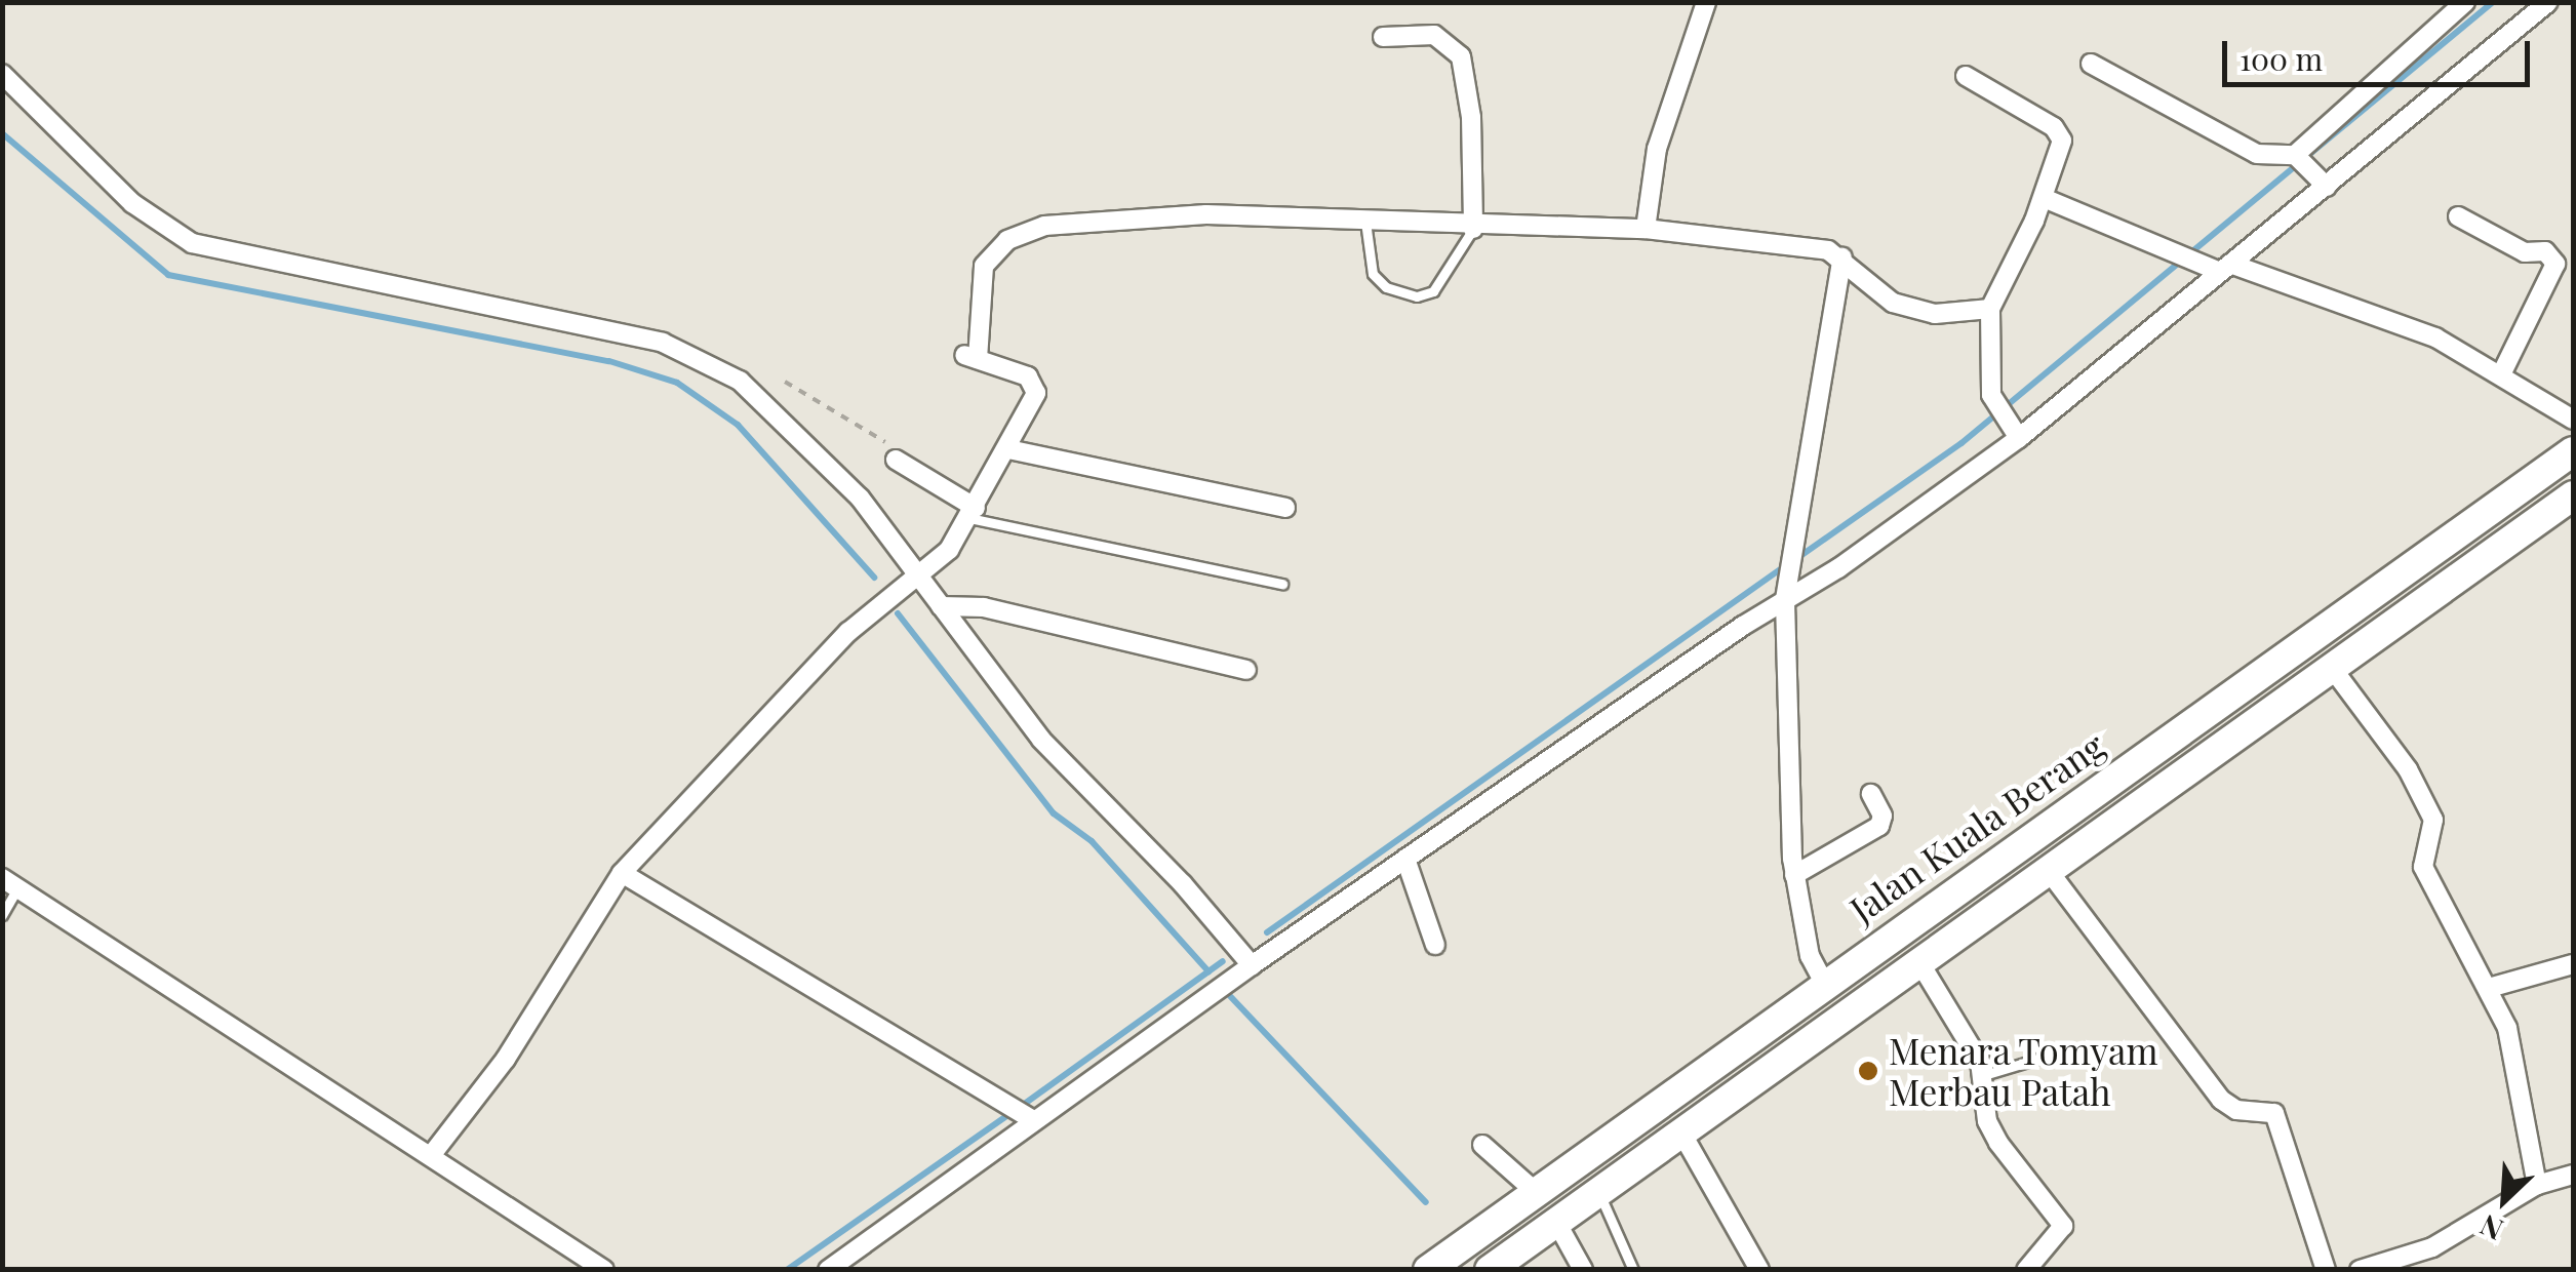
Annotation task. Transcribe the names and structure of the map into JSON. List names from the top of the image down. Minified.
{"streets":{"highway":["Jalan Kuala Berang"]},"places":["Menara Tomyam Merbau Patah"],"scale_bar":"100 m","north":"bottom left"}
